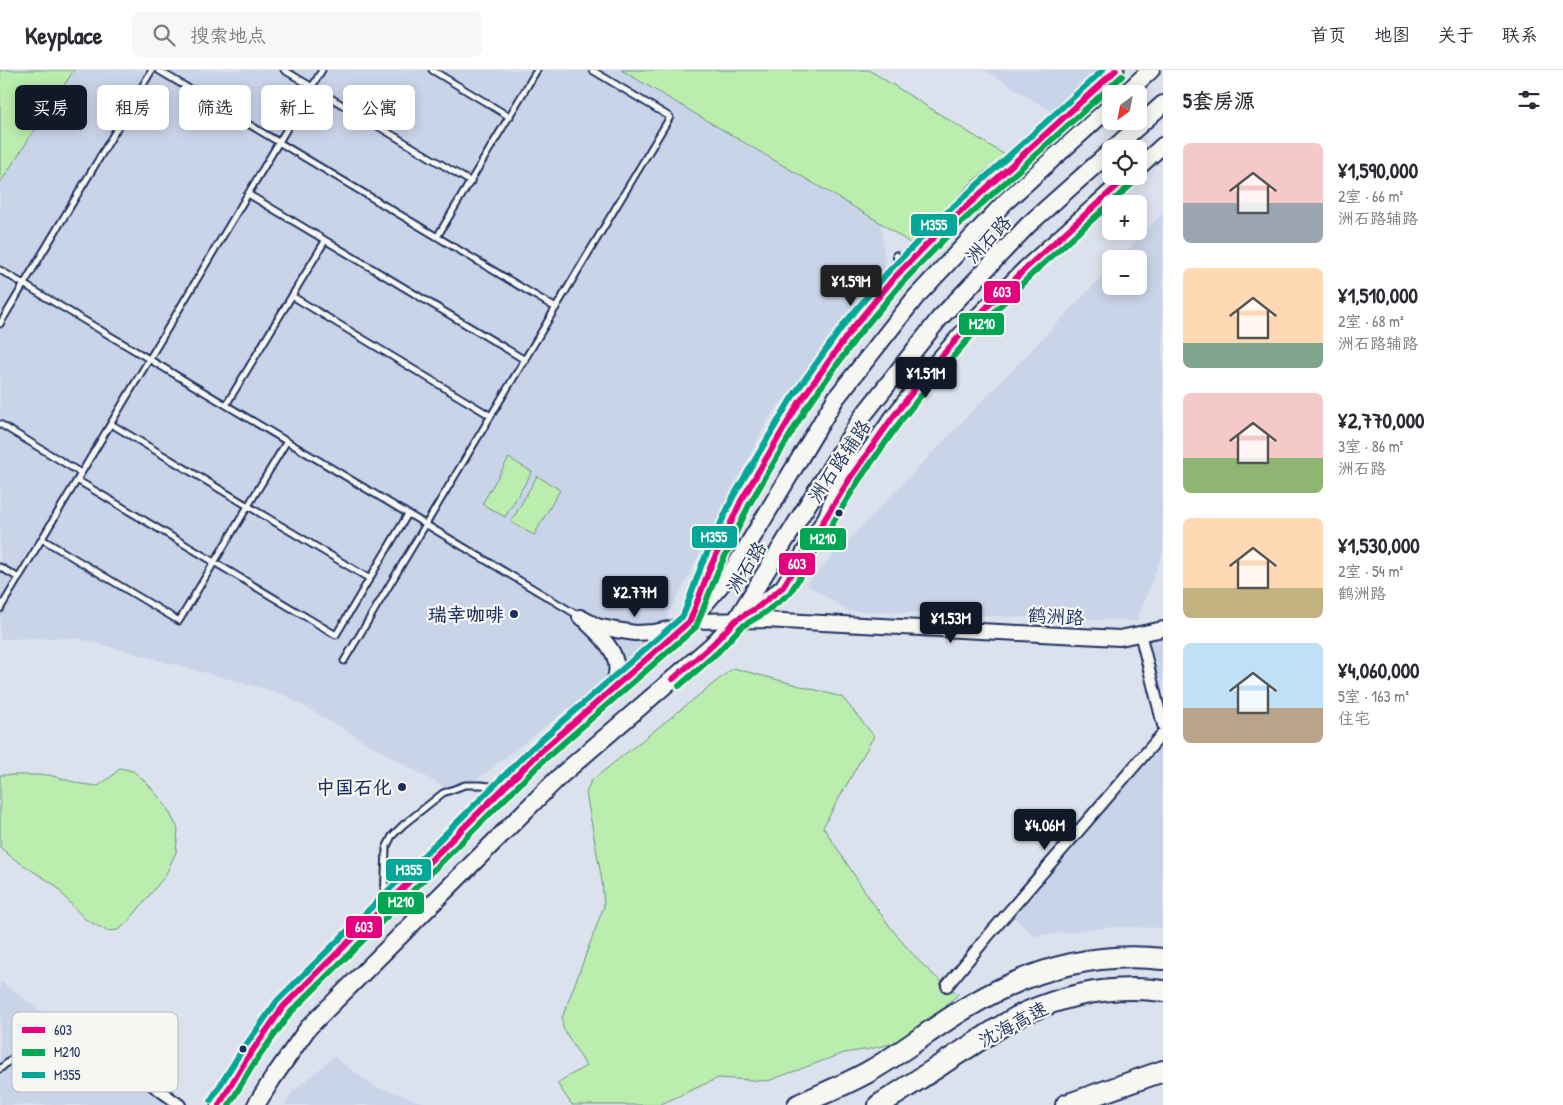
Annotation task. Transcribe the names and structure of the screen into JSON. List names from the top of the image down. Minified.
{"streets":{"highway":["沈海高速"],"main road":["洲石路","洲石路辅路"],"street":["鹤洲路"]},"crossings":[["洲石路","洲石路辅路"],["洲石路","鹤洲路"],["洲石路辅路","鹤洲路"]],"places":["瑞幸咖啡","中国石化"],"lines":["transit line 603","transit line M355","transit line M210"],"legend":["603","M210","M355"],"north":"bottom left","page":{"header":"Keyplace","search":"搜索地点","nav":["首页","地图","关于","联系"],"heading":"5套房源","map_buttons":["+","−"],"chip":["买房","租房","筛选","新上","公寓"],"list":[{"name":"¥1,590,000","note":"2室 · 66 m² · 洲石路辅路"},{"name":"¥1,510,000","note":"2室 · 68 m² · 洲石路辅路"},{"name":"¥2,770,000","note":"3室 · 86 m² · 洲石路"},{"name":"¥1,530,000","note":"2室 · 54 m² · 鹤洲路"},{"name":"¥4,060,000","note":"5室 · 163 m² · 住宅"}],"price":["¥1.59M","¥1.51M","¥2.77M","¥1.53M","¥4.06M"]}}
